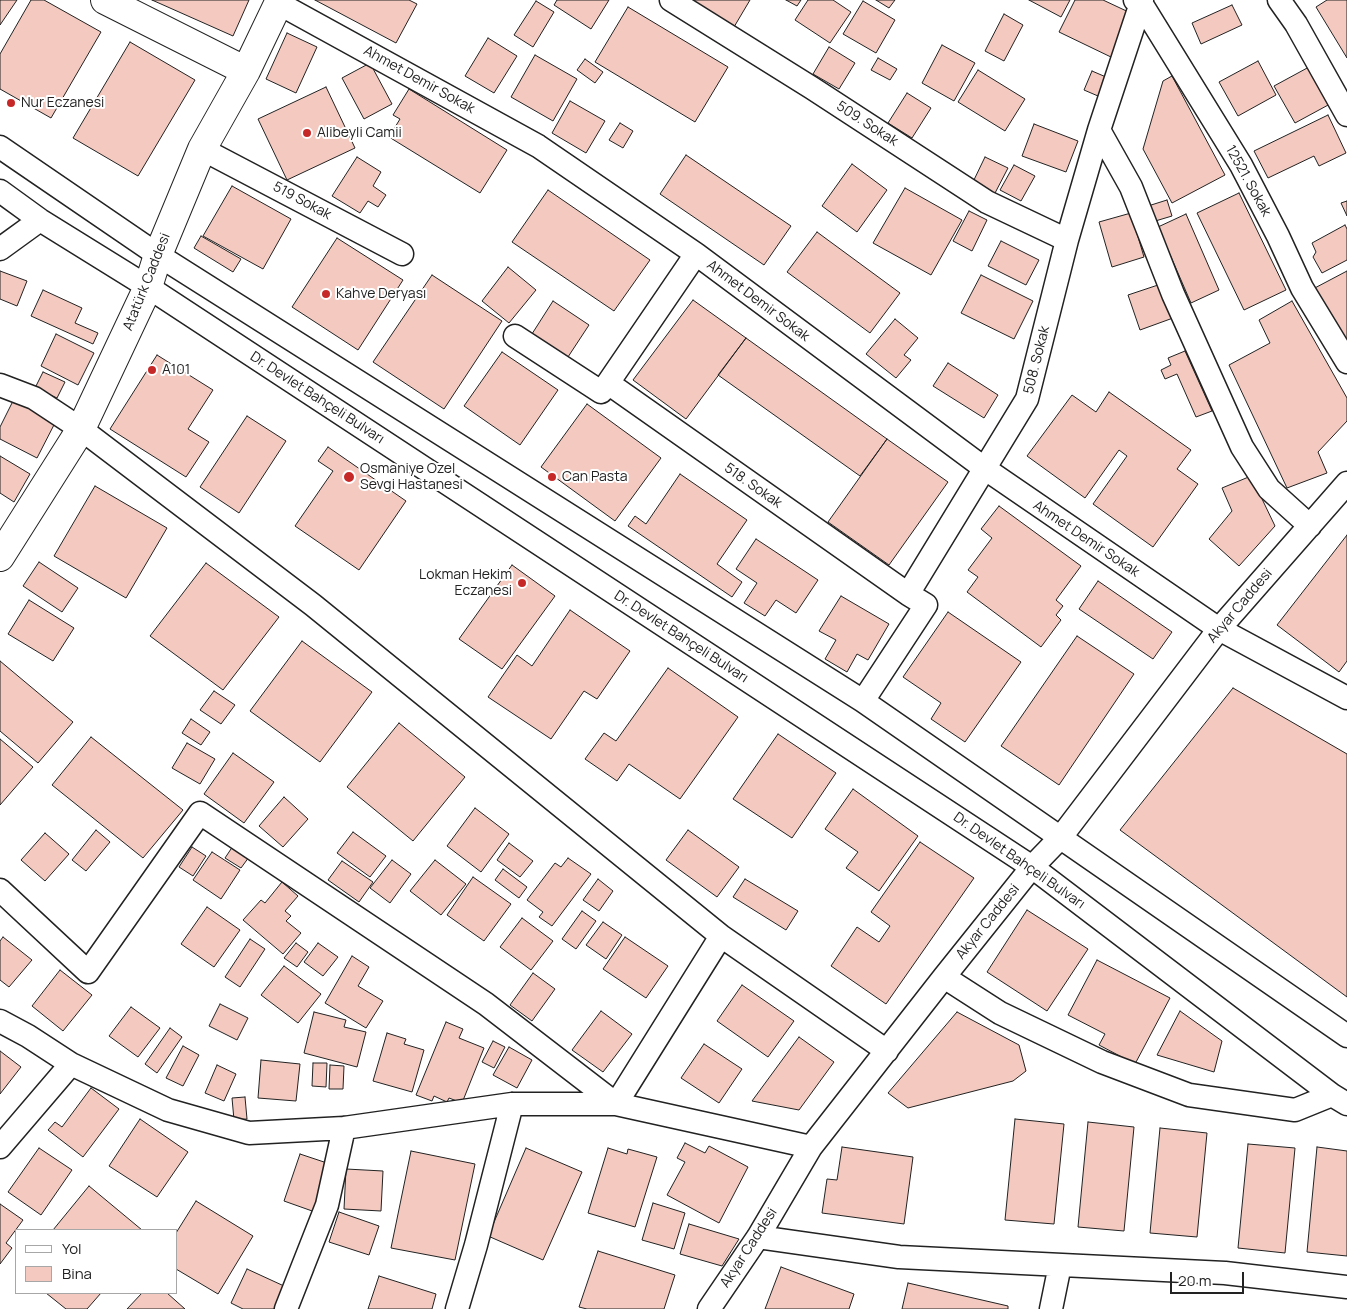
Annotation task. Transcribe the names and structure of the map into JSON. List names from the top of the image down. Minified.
{"streets":{"street":["Ahmet Demir Sokak","509. Sokak","12521. Sokak","519 Sokak","Atatürk Caddesi","508. Sokak","Dr. Devlet Bahçeli Bulvarı","518. Sokak","Akyar Caddesi"]},"crossings":[["Ahmet Demir Sokak","Atatürk Caddesi"],["Ahmet Demir Sokak","508. Sokak"],["Ahmet Demir Sokak","Akyar Caddesi"],["509. Sokak","508. Sokak"],["12521. Sokak","508. Sokak"],["519 Sokak","Atatürk Caddesi"],["Atatürk Caddesi","Dr. Devlet Bahçeli Bulvarı"],["508. Sokak","518. Sokak"],["Dr. Devlet Bahçeli Bulvarı","Akyar Caddesi"]],"places":["Nur Eczanesi","Alibeyli Camii","Kahve Deryası","A101","Osmaniye Ozel Sevgi Hastanesi","Can Pasta","Lokman Hekim Eczanesi"],"legend":["Yol","Bina"],"scale_bar":"20 m"}
